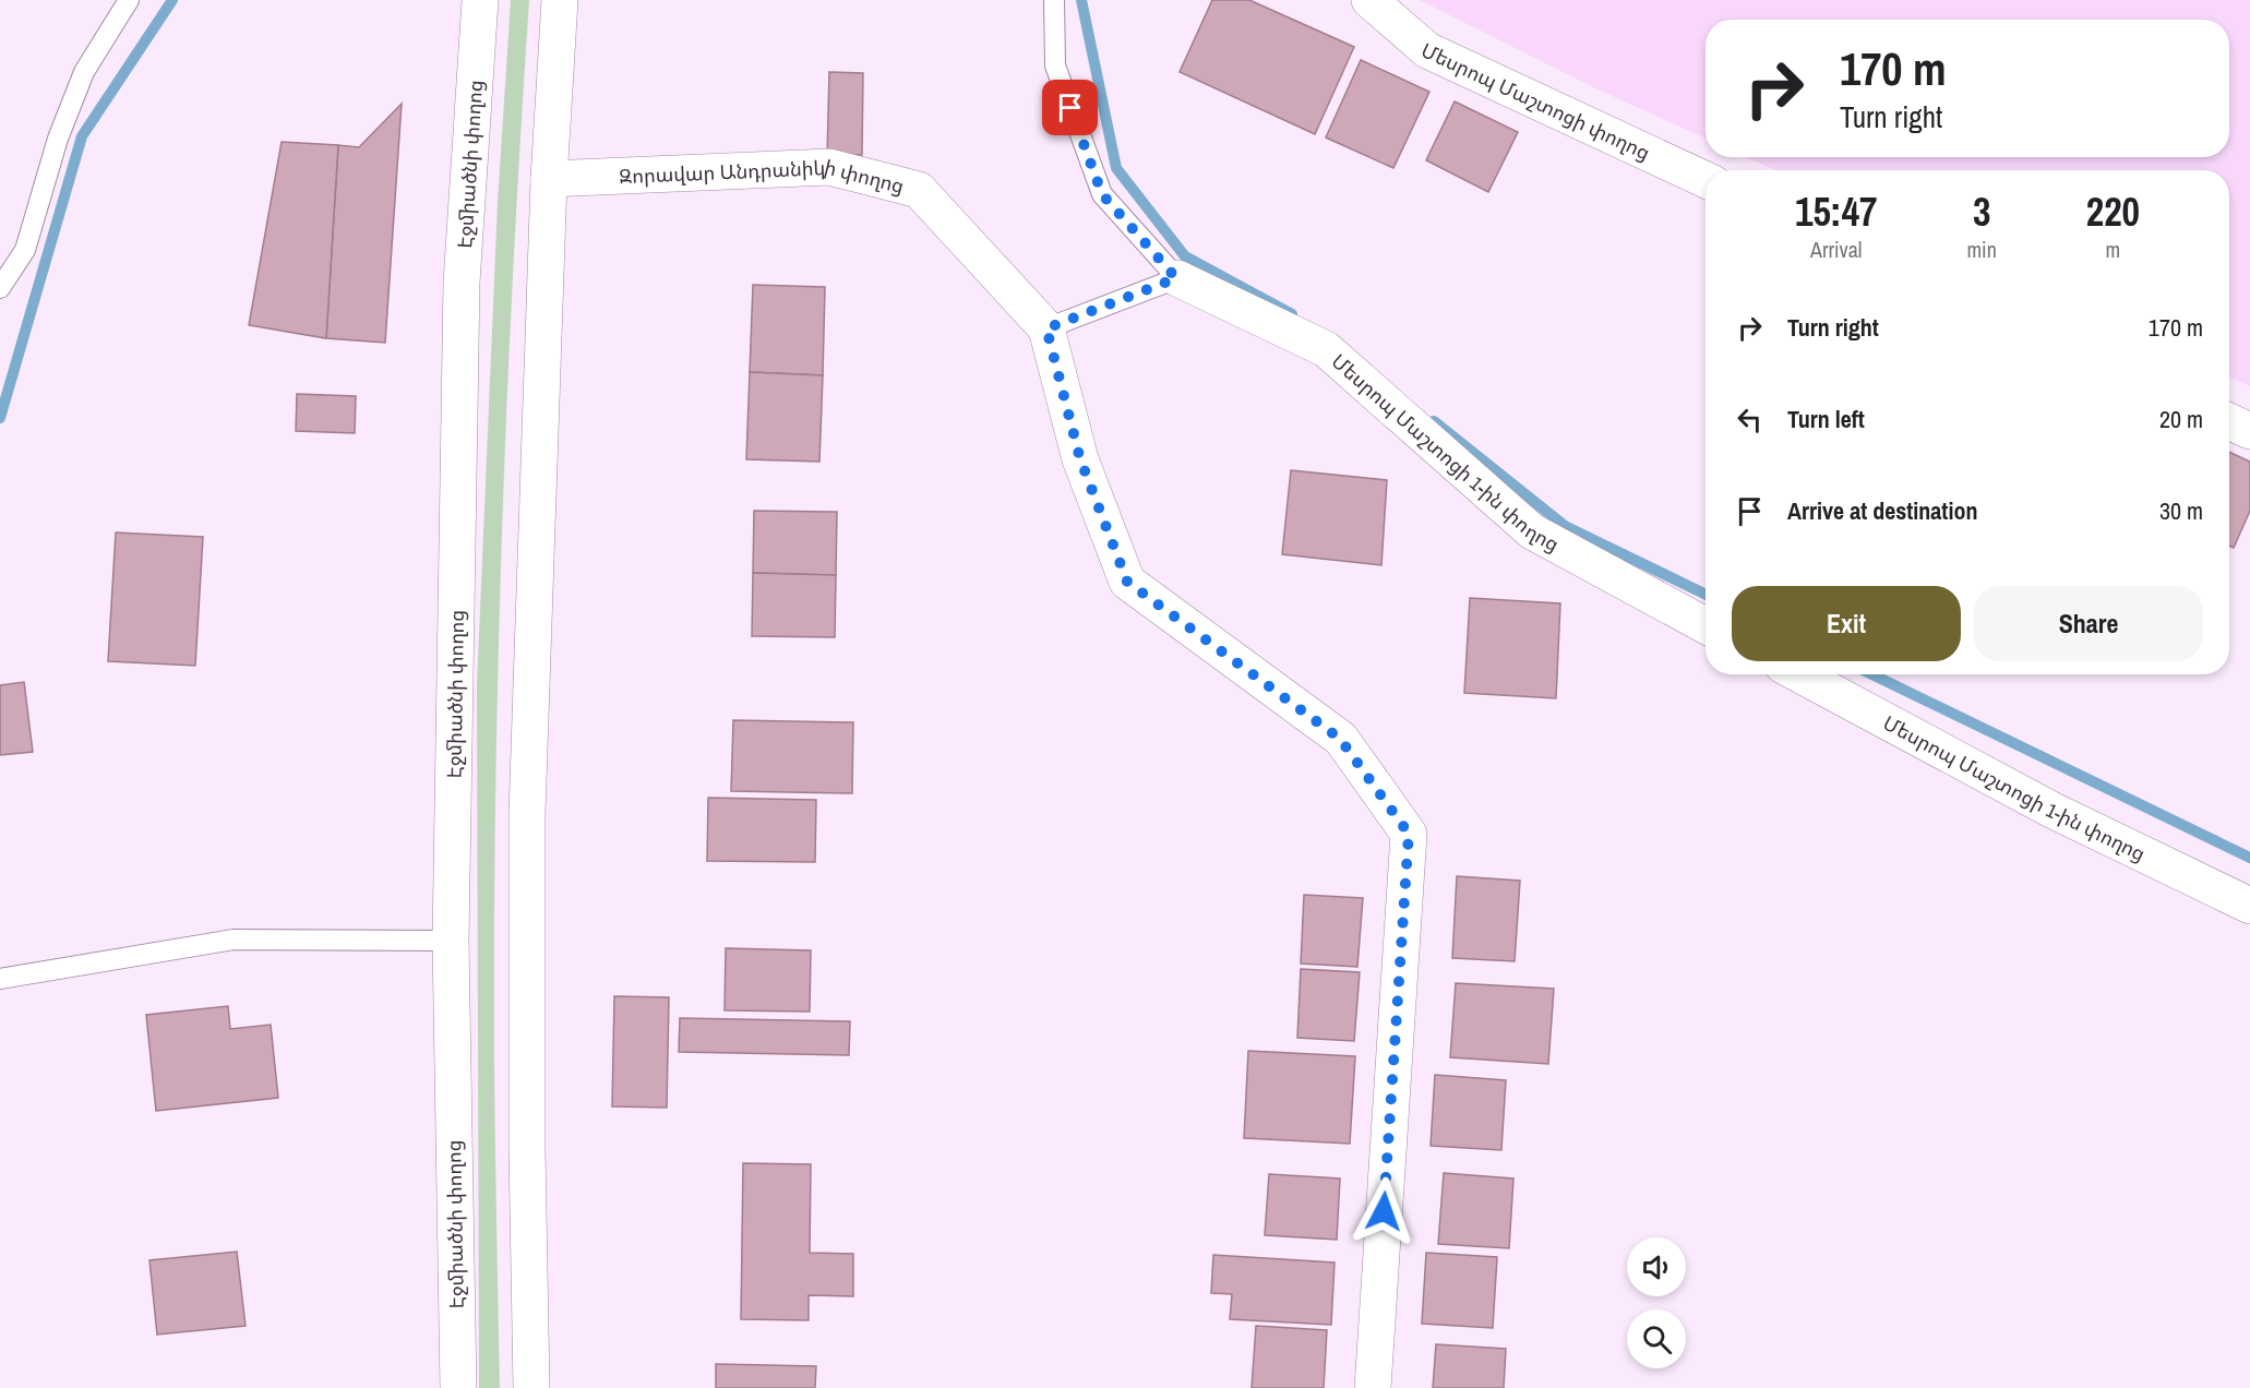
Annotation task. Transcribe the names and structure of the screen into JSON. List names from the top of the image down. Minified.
{"streets":{"main road":["Մեսրոպ Մաշտոցի փողոց","Էջմիածնի փողոց","Զորավար Անդրանիկի փողոց","Մեսրոպ Մաշտոցի 1-ին փողոց"]},"page":{"turn":["170 m","Turn right"],"eta":["15:47","Arrival","3","min","220","m"],"list":[{"name":"Turn right","value":"170 m"},{"name":"Turn left","value":"20 m"},{"name":"Arrive at destination","value":"30 m"}],"buttons":["Exit","Share"]}}
